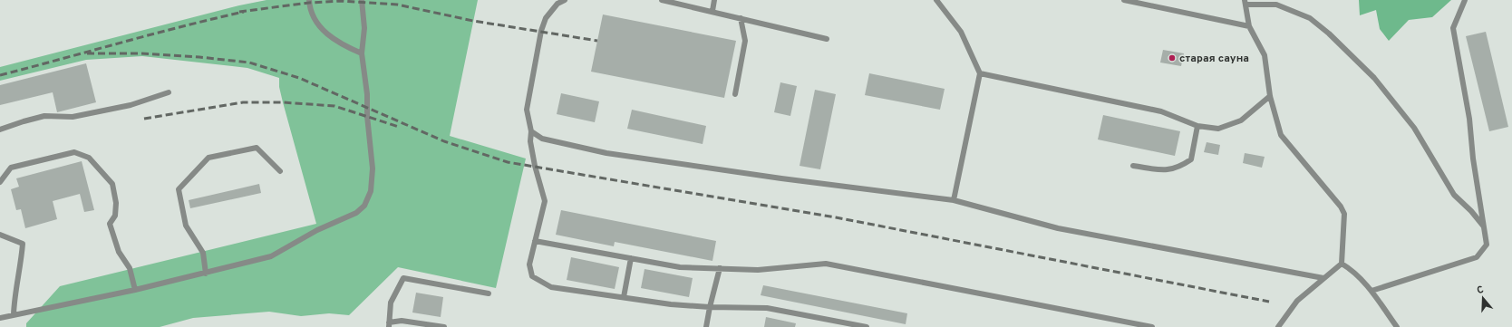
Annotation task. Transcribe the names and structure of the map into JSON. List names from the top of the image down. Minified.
{"places":["старая сауна"],"north":"top"}
